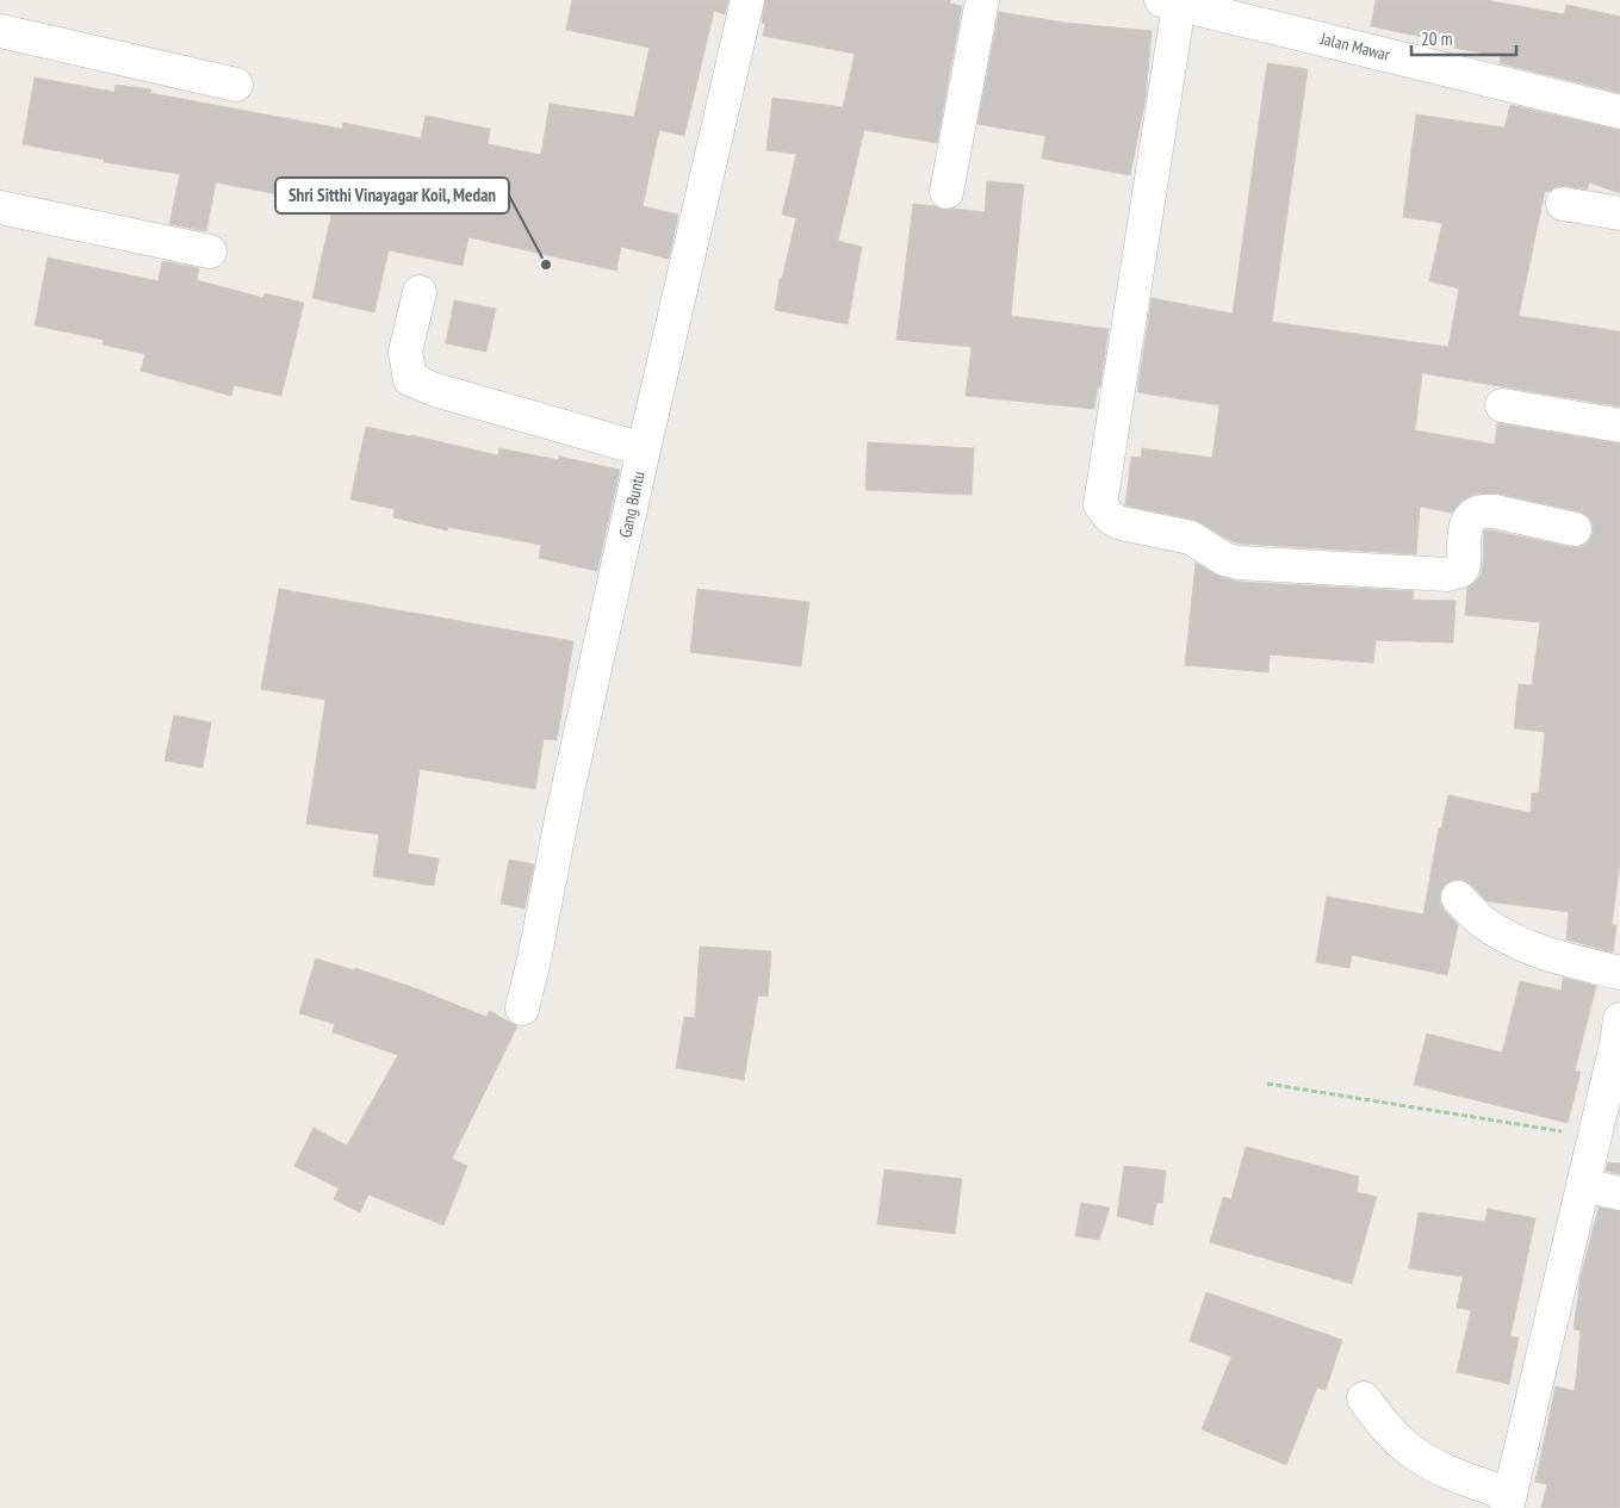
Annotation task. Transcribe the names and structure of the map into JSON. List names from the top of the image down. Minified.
{"streets":{"street":["Jalan Mawar","Gang Buntu"]},"places":["Shri Sitthi Vinayagar Koil, Medan"],"scale_bar":"20 m"}
